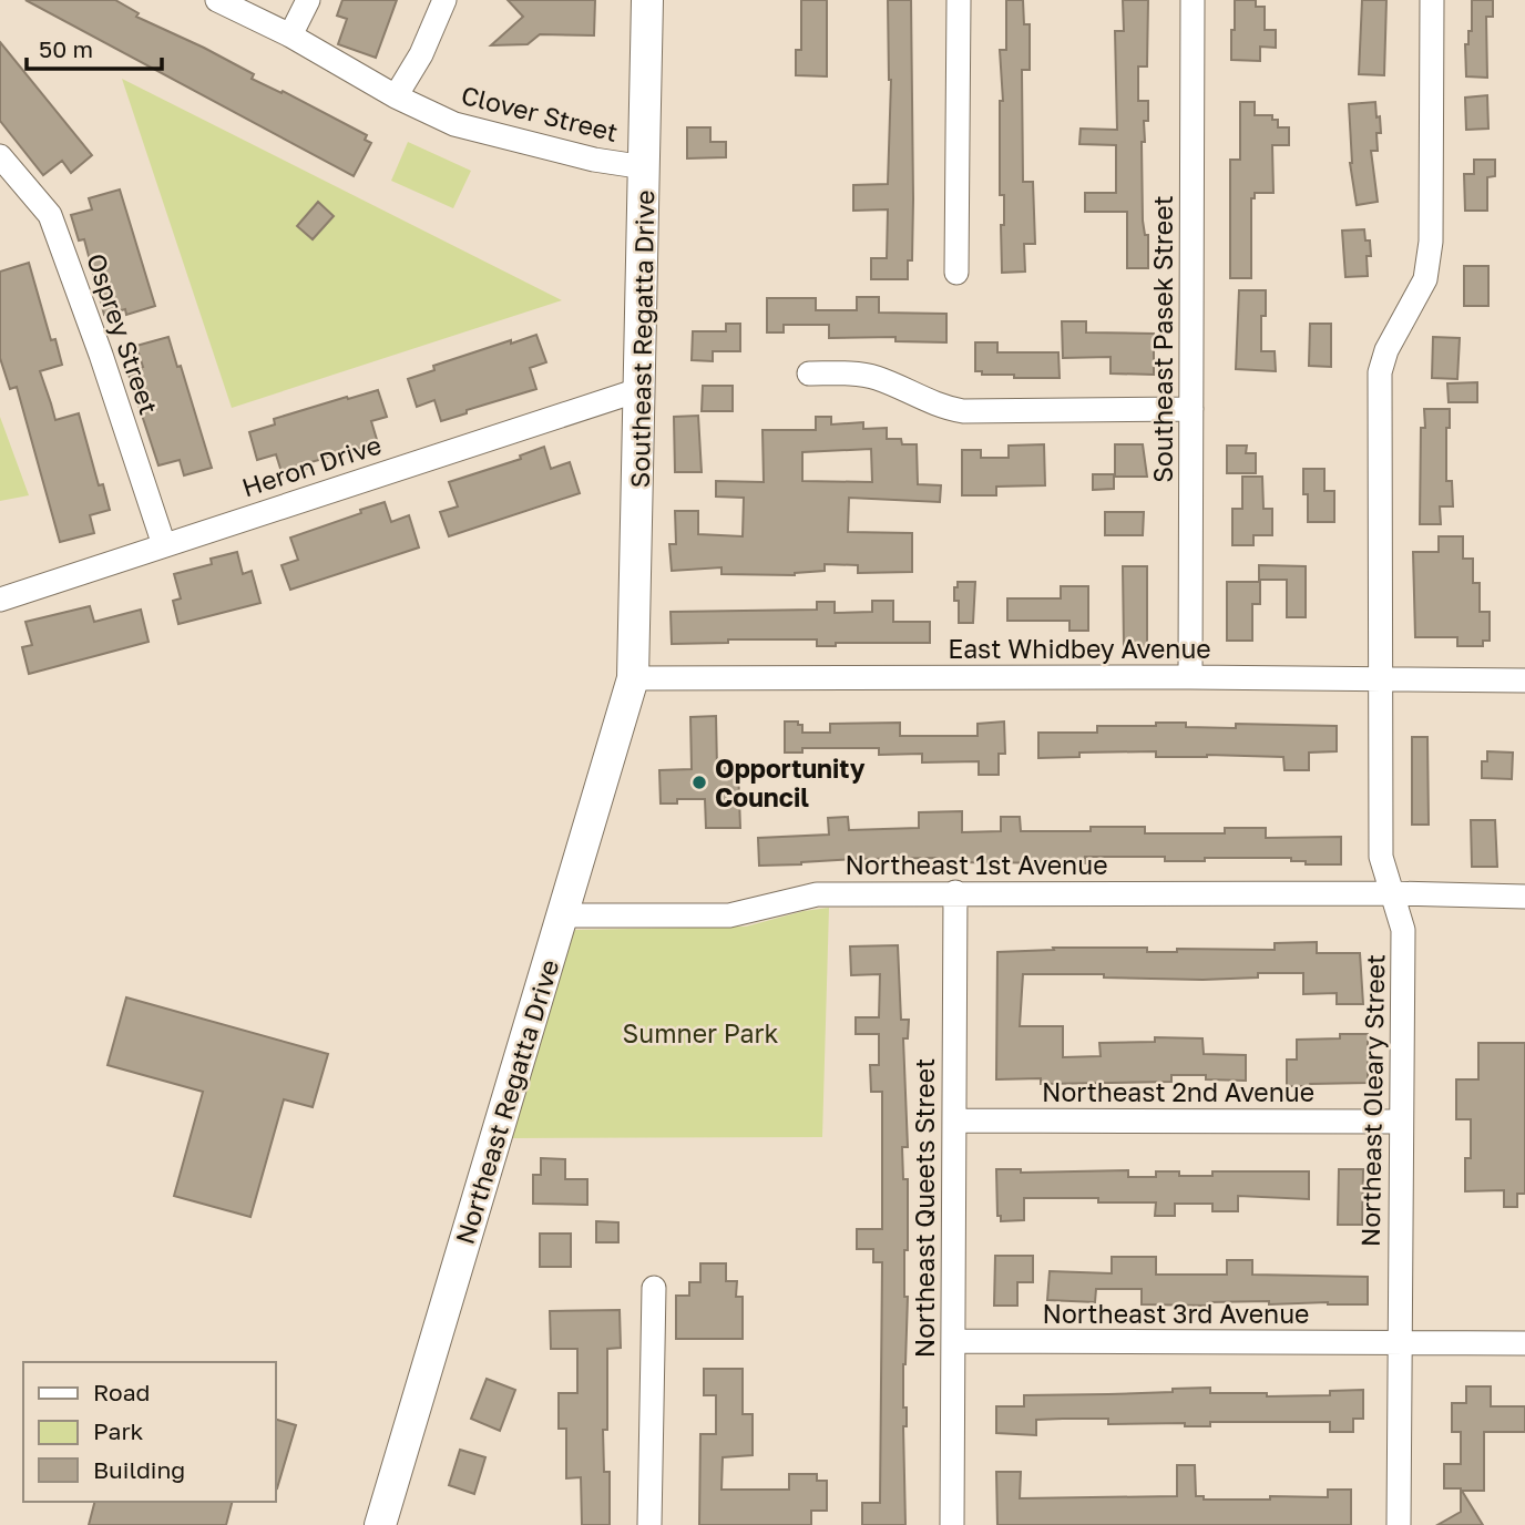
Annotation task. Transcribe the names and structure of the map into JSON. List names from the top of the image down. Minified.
{"streets":{"main road":["Southeast Regatta Drive","Northeast Regatta Drive"],"street":["Clover Street","Osprey Street","Southeast Pasek Street","Heron Drive","East Whidbey Avenue","Northeast 1st Avenue","Northeast 2nd Avenue","Northeast Oleary Street","Northeast Queets Street","Northeast 3rd Avenue"]},"crossings":[["Clover Street","Southeast Regatta Drive"],["Osprey Street","Heron Drive"],["Southeast Regatta Drive","Heron Drive"],["Southeast Regatta Drive","East Whidbey Avenue"],["Southeast Regatta Drive","Northeast Regatta Drive"],["Southeast Pasek Street","East Whidbey Avenue"],["East Whidbey Avenue","Northeast Oleary Street"],["East Whidbey Avenue","Northeast Regatta Drive"],["Northeast 1st Avenue","Northeast Oleary Street"],["Northeast 1st Avenue","Northeast Regatta Drive"],["Northeast 1st Avenue","Northeast Queets Street"],["Northeast 2nd Avenue","Northeast Oleary Street"],["Northeast 2nd Avenue","Northeast Queets Street"],["Northeast Oleary Street","Northeast 3rd Avenue"],["Northeast Queets Street","Northeast 3rd Avenue"]],"parks":["Sumner Park"],"places":["Opportunity Council"],"legend":["Road","Park","Building"],"scale_bar":"50 m"}
